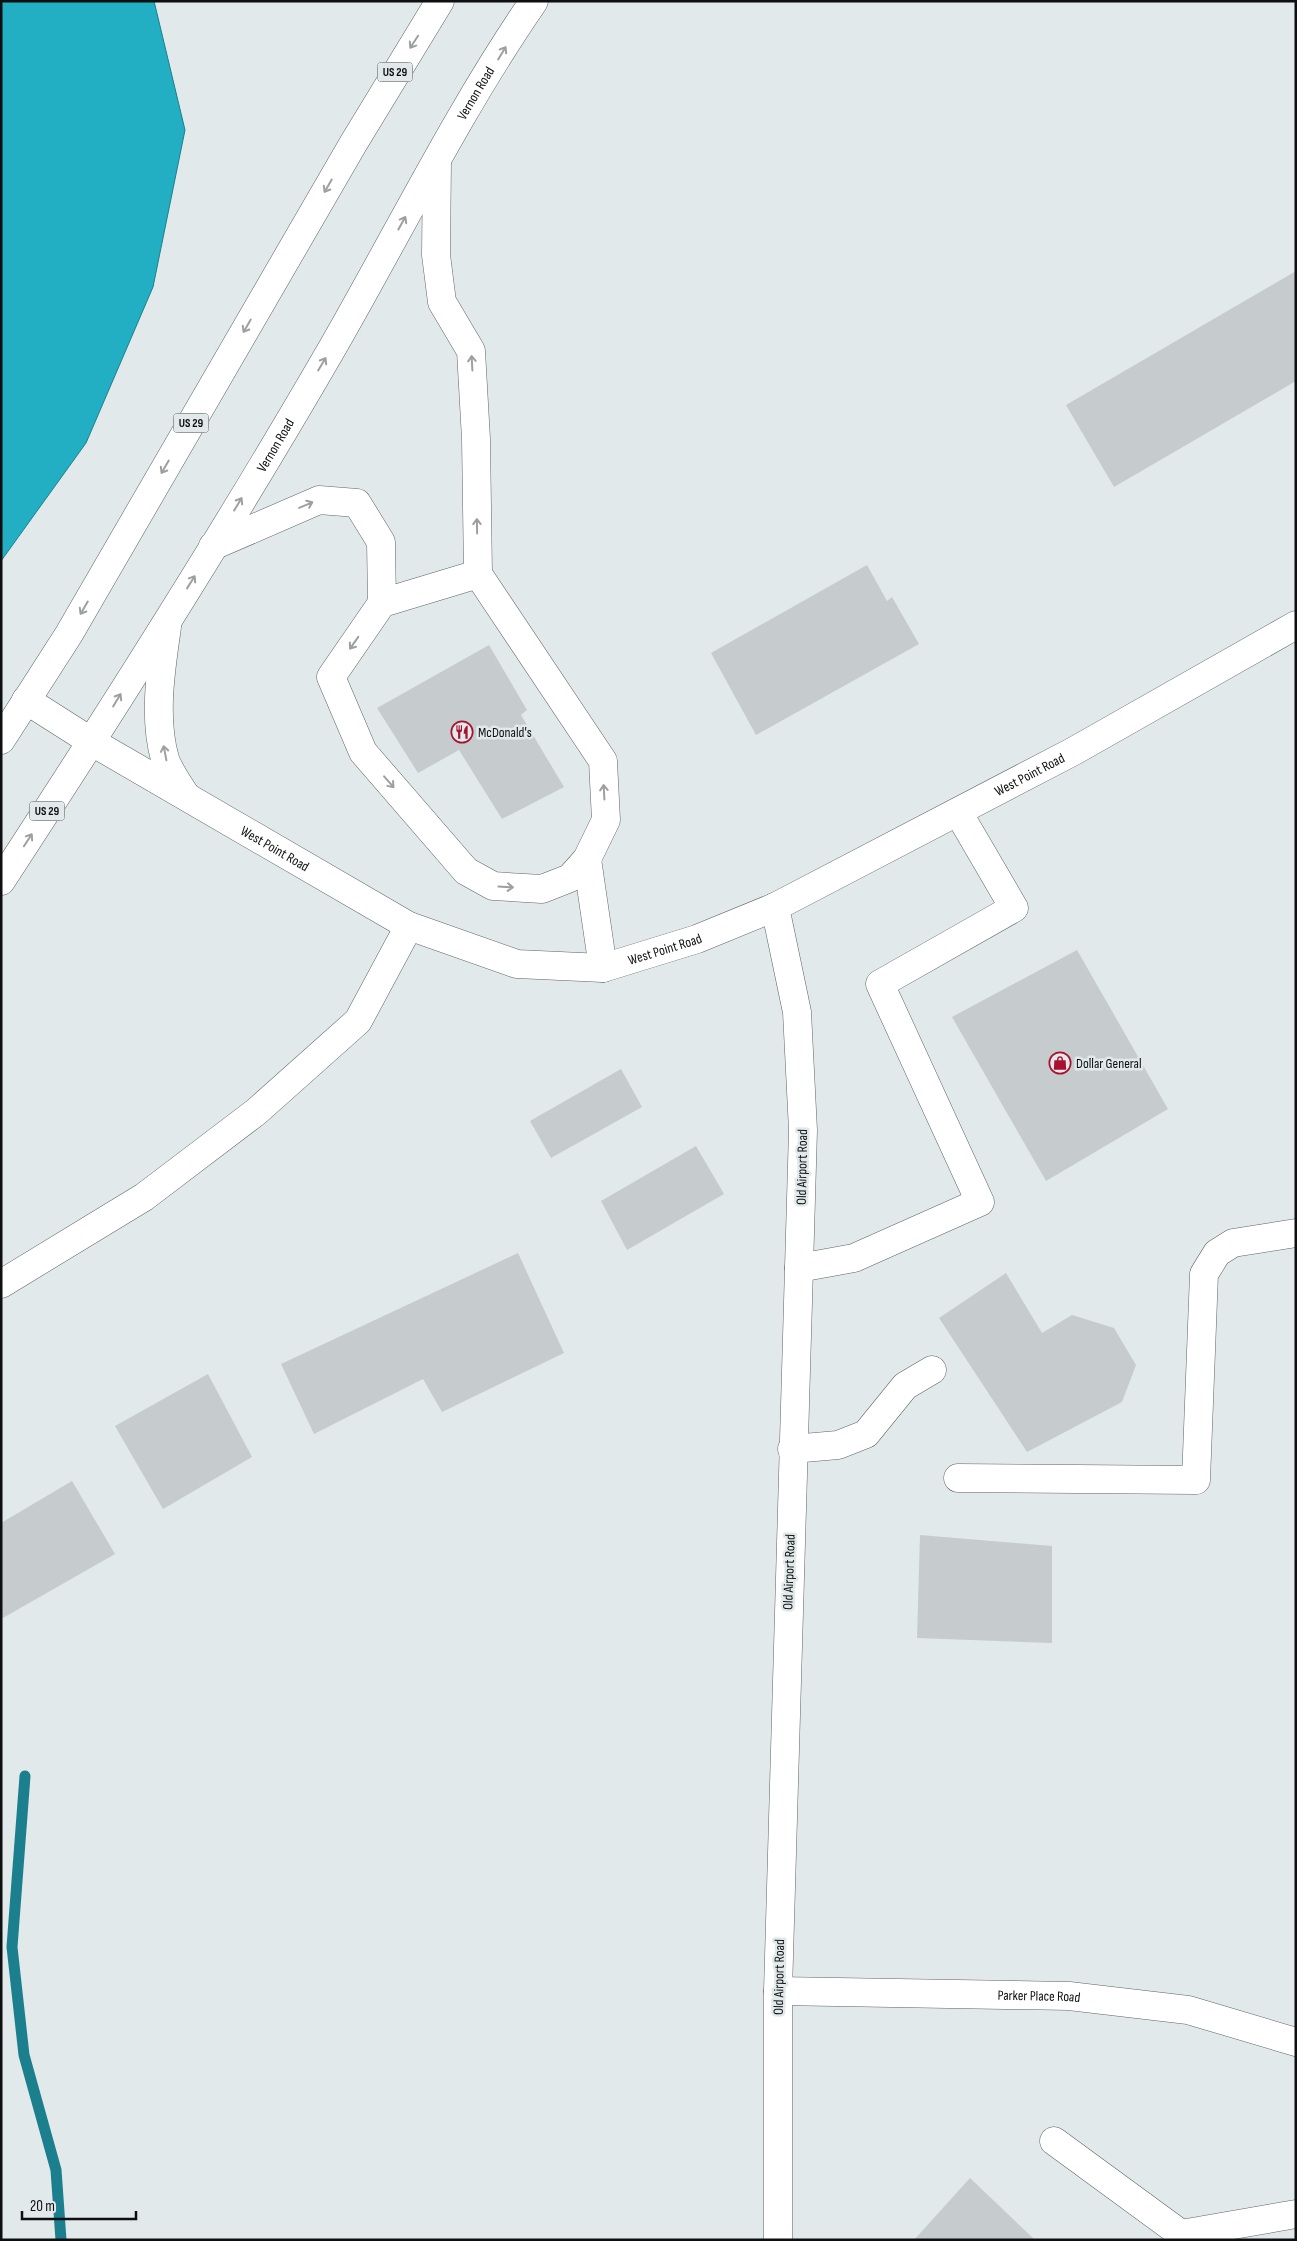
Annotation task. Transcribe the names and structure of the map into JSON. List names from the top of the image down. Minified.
{"streets":{"street":["US 29","Vernon Road","West Point Road","Old Airport Road","Parker Place Road"]},"crossings":[["US 29","West Point Road"],["Vernon Road","West Point Road"],["West Point Road","Old Airport Road"],["Old Airport Road","Parker Place Road"]],"places":{"restaurant":["McDonald's"],"shop":["Dollar General"]},"scale_bar":"20 m"}
